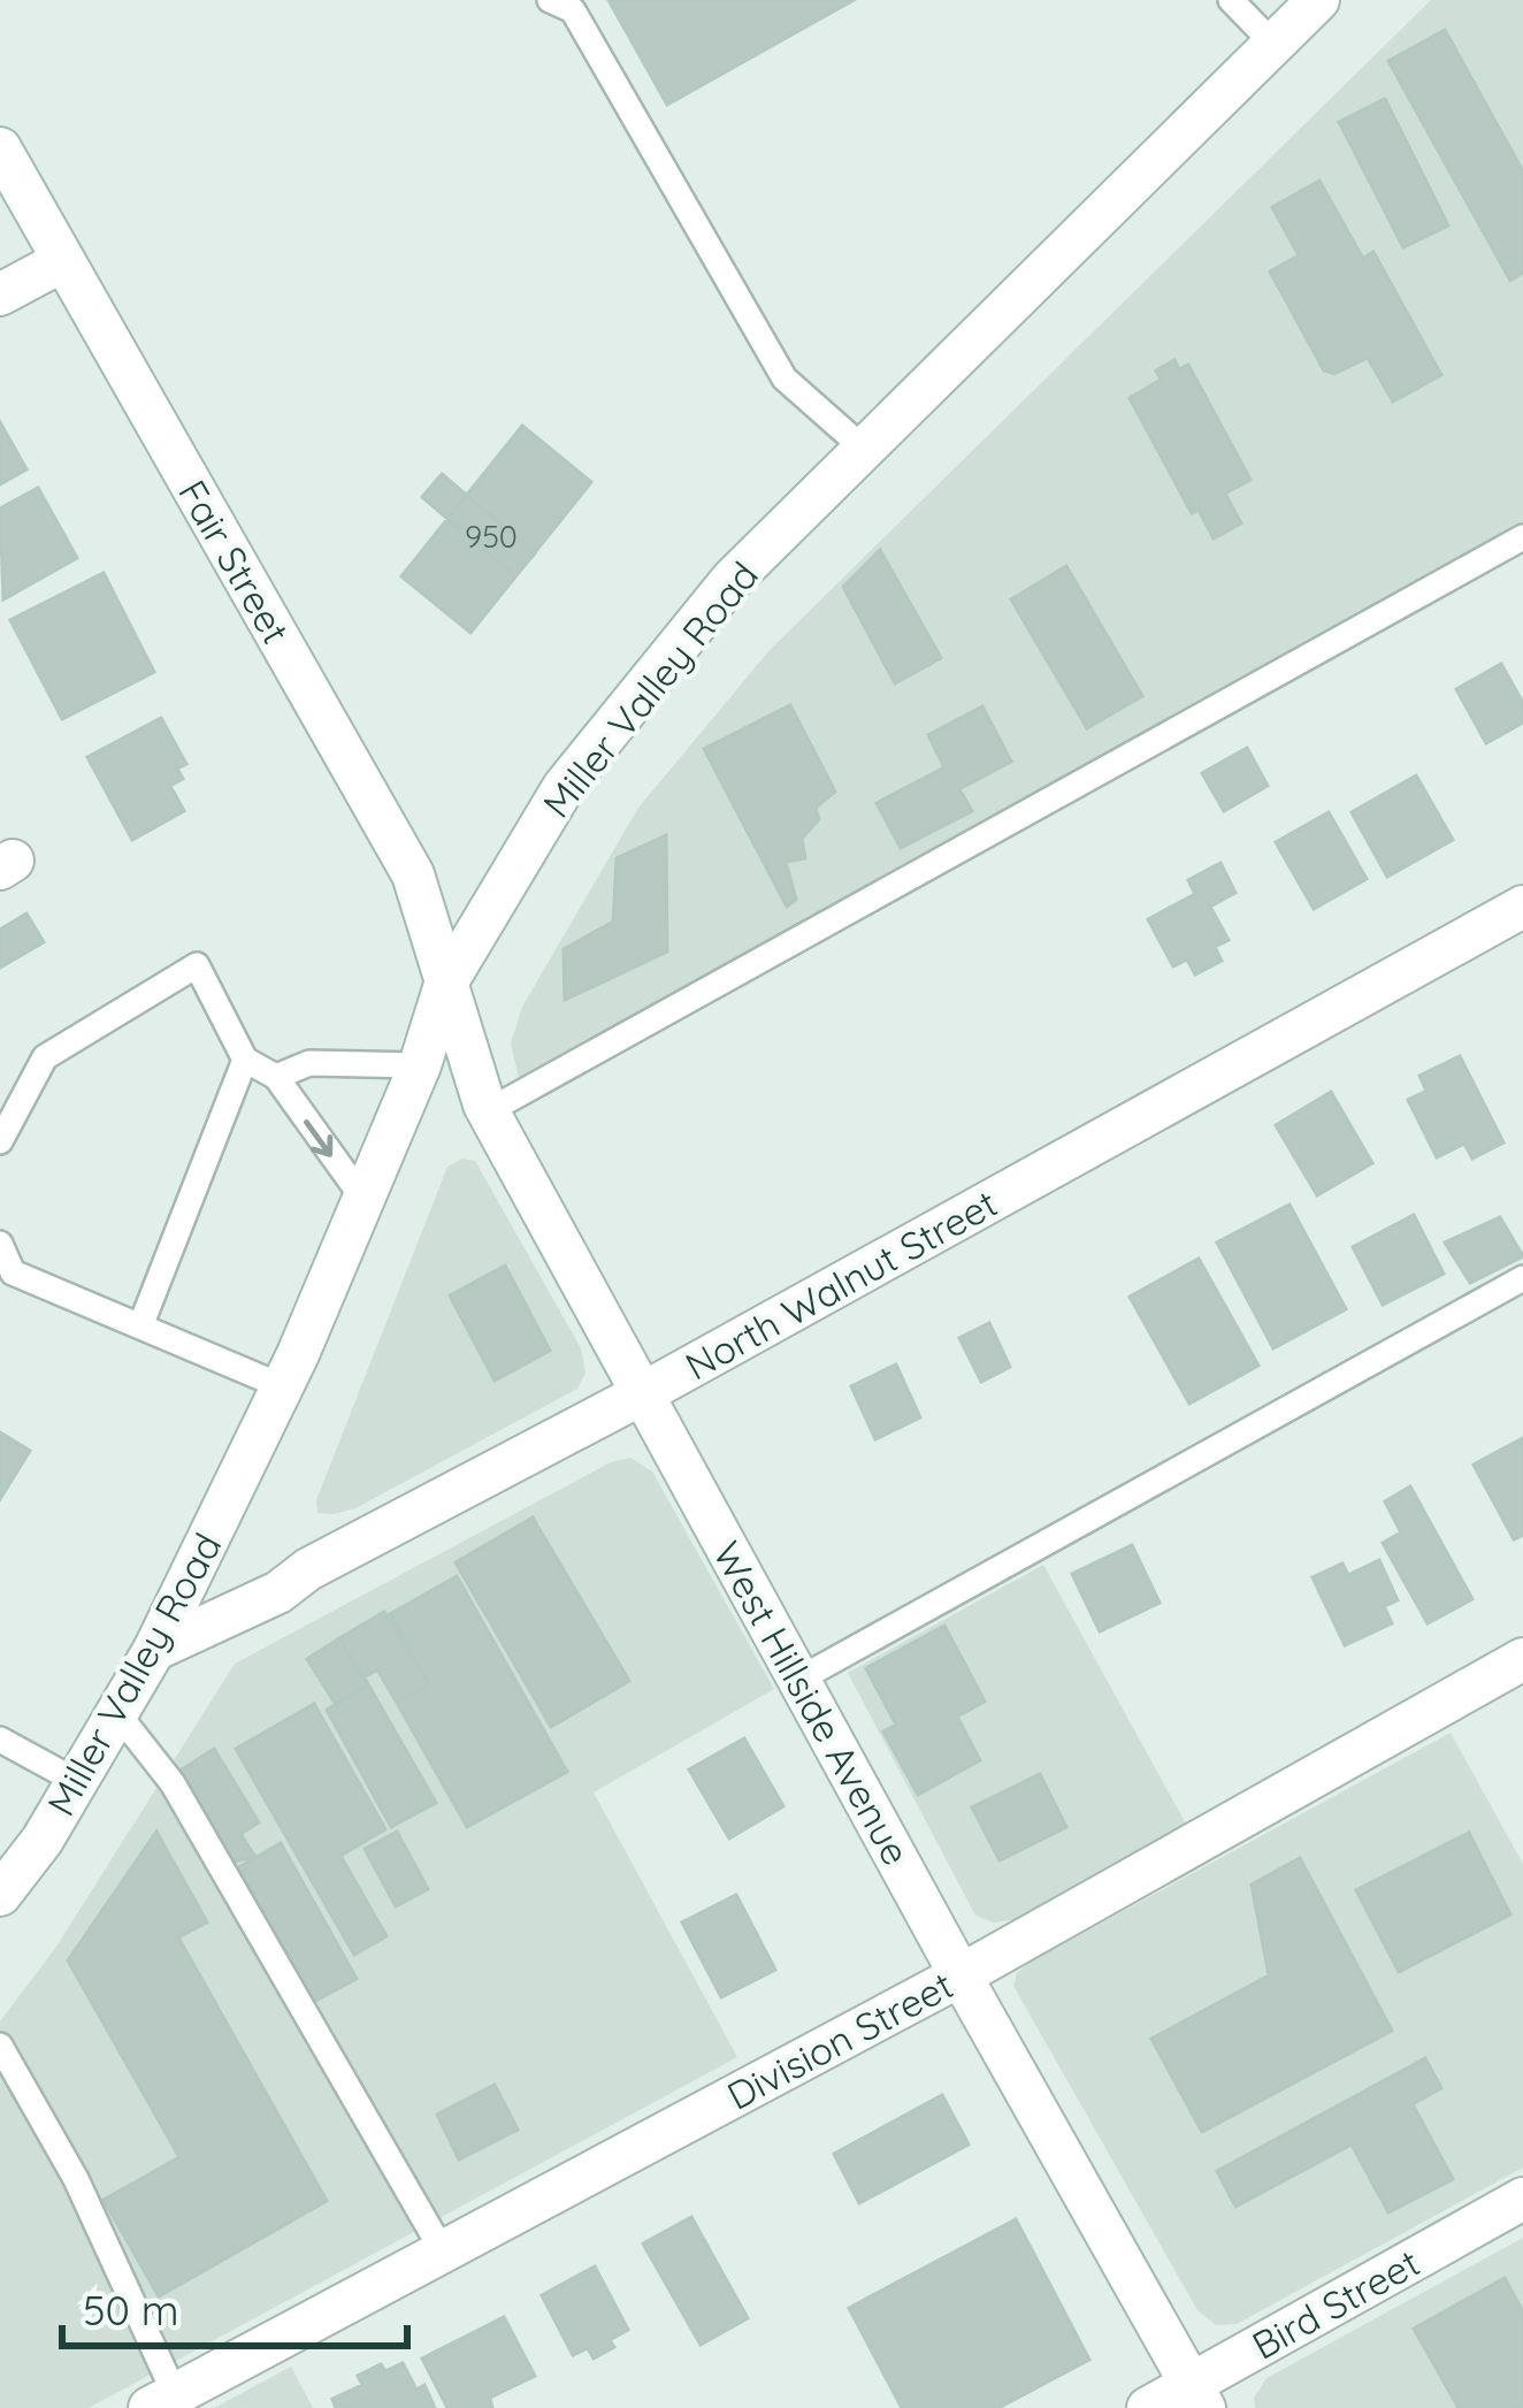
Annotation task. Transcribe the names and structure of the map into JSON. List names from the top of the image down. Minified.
{"streets":{"street":["Fair Street","Miller Valley Road","North Walnut Street","West Hillside Avenue","Division Street","Bird Street"]},"crossings":[["Fair Street","Miller Valley Road"],["Fair Street","West Hillside Avenue"],["Miller Valley Road","North Walnut Street"],["Miller Valley Road","West Hillside Avenue"],["North Walnut Street","West Hillside Avenue"],["West Hillside Avenue","Division Street"],["West Hillside Avenue","Bird Street"]],"house_numbers":["950"],"scale_bar":"50 m"}
